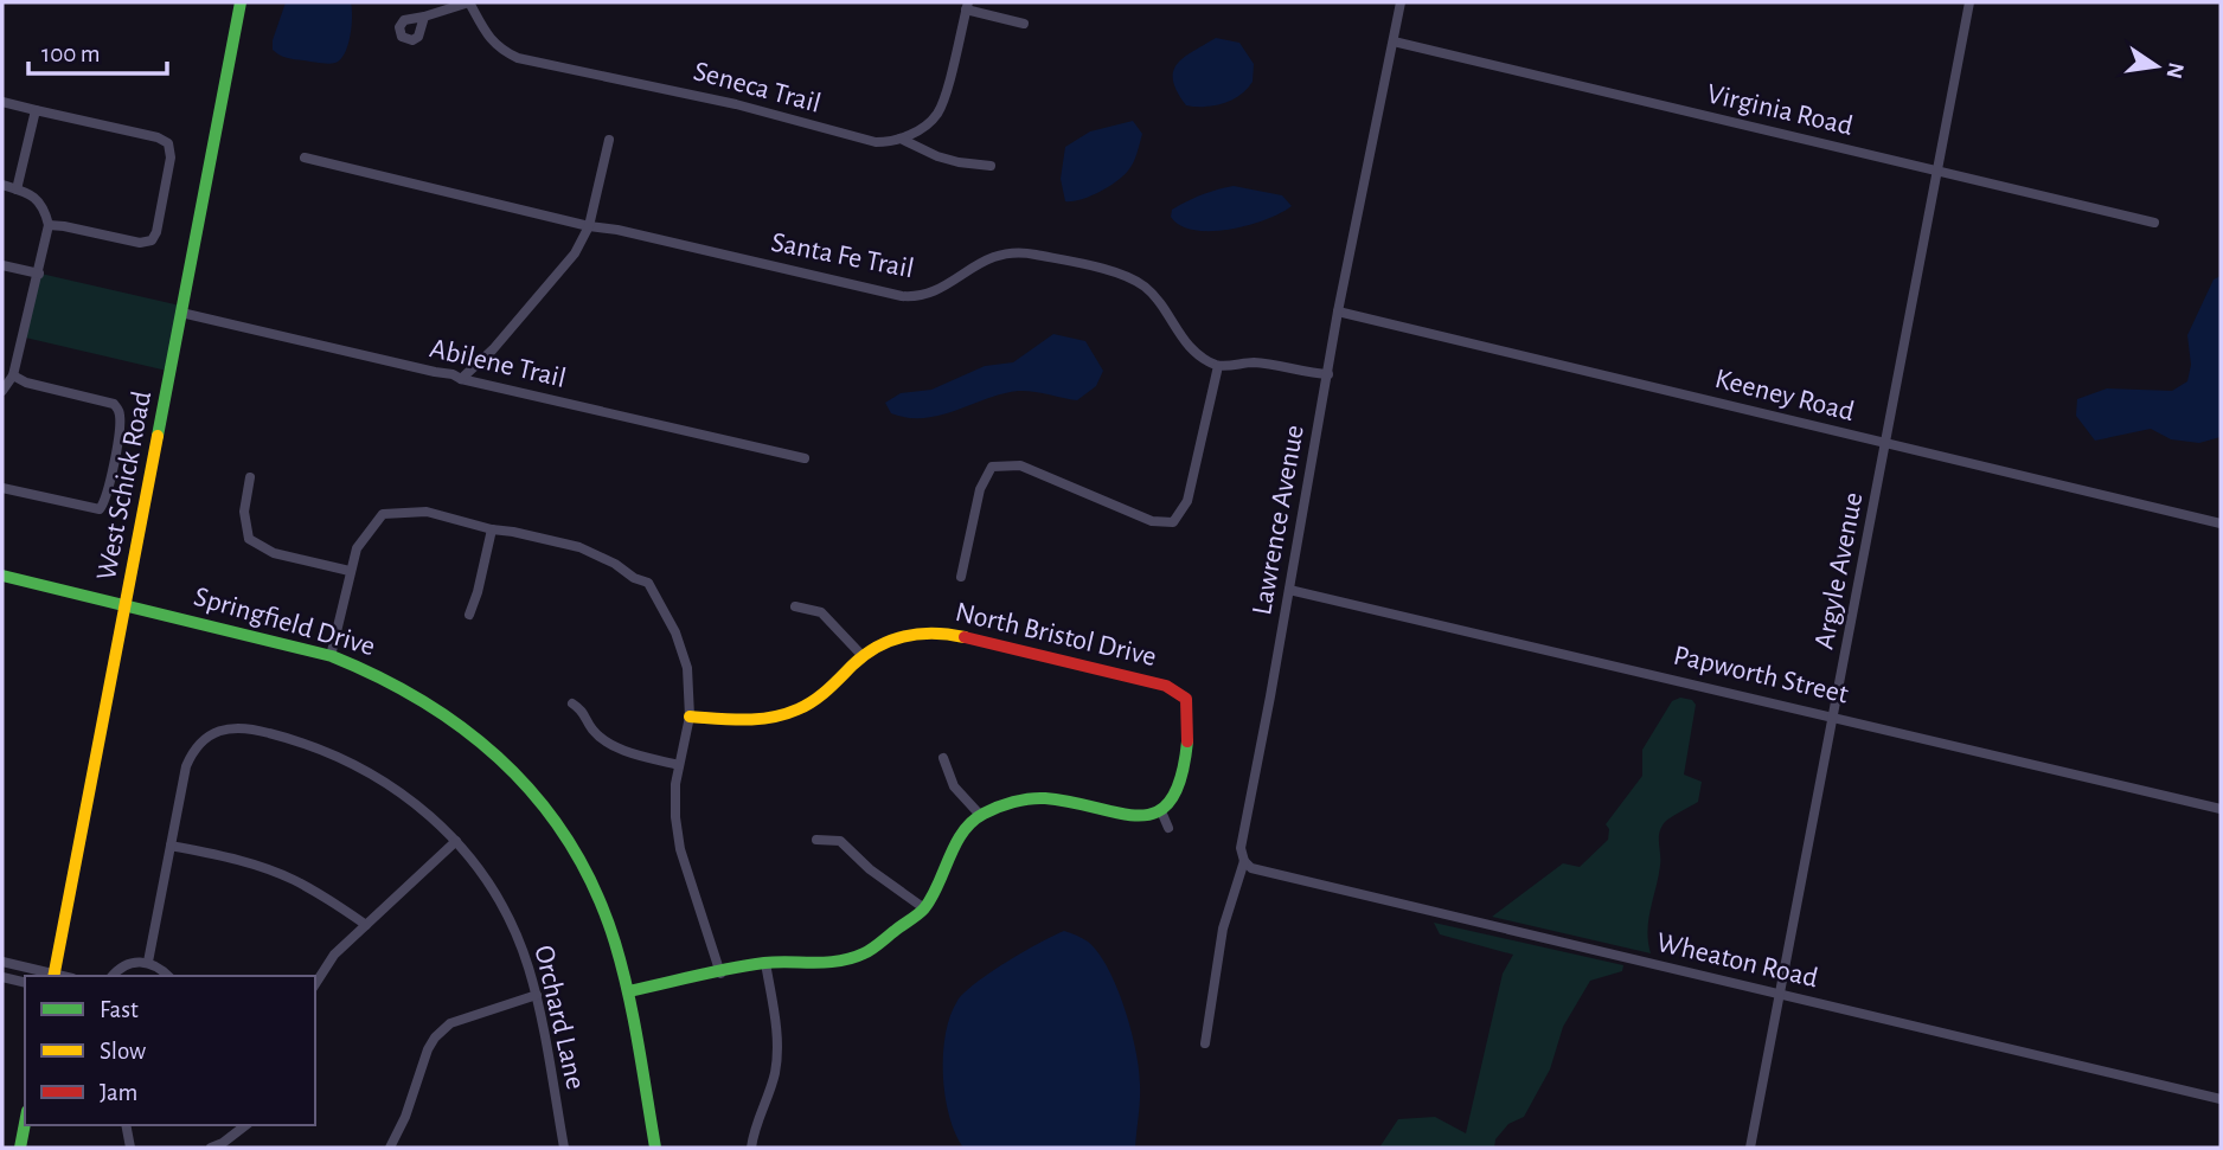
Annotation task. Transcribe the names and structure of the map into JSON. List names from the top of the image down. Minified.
{"streets":{"street":["Seneca Trail","Virginia Road","Santa Fe Trail","Abilene Trail","Keeney Road","West Schick Road","Lawrence Avenue","Argyle Avenue","Springfield Drive","North Bristol Drive","Papworth Street","Wheaton Road","Orchard Lane"]},"crossings":[["Virginia Road","Lawrence Avenue"],["Virginia Road","Argyle Avenue"],["Abilene Trail","West Schick Road"],["Keeney Road","Lawrence Avenue"],["Keeney Road","Argyle Avenue"],["West Schick Road","Springfield Drive"],["Lawrence Avenue","Papworth Street"],["Lawrence Avenue","Wheaton Road"],["Argyle Avenue","Papworth Street"],["Argyle Avenue","Wheaton Road"]],"legend":["Fast","Slow","Jam"],"scale_bar":"100 m","north":"right"}
